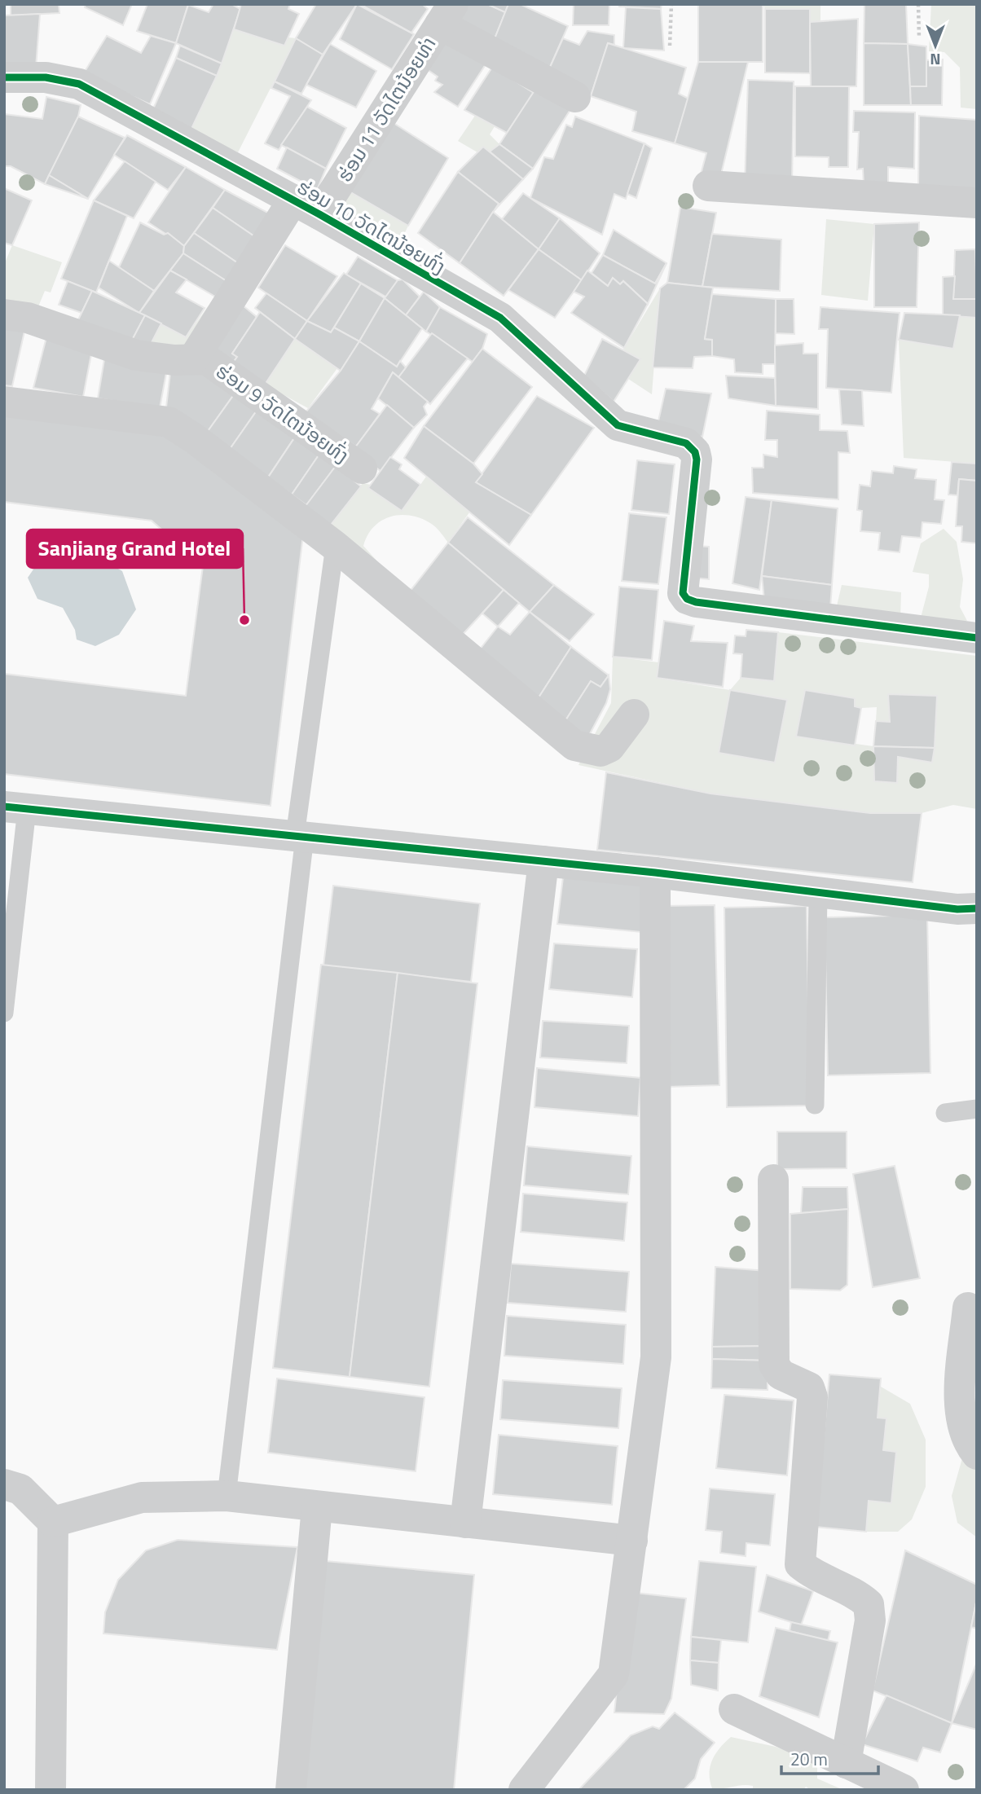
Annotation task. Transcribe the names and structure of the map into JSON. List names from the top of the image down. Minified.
{"streets":{"street":["ຮ່ອມ 11 ວັດໄຕນ້ອຍທ່າ","ຮ່ອມ 10 ວັດໄຕນ້ອຍທົ່ງ","ຮ່ອມ 9 ວັດໄຕນ້ອຍທົ່ງ"]},"crossings":[["ຮ່ອມ 11 ວັດໄຕນ້ອຍທ່າ","ຮ່ອມ 10 ວັດໄຕນ້ອຍທົ່ງ"],["ຮ່ອມ 11 ວັດໄຕນ້ອຍທ່າ","ຮ່ອມ 9 ວັດໄຕນ້ອຍທົ່ງ"]],"places":["Sanjiang Grand Hotel"],"scale_bar":"20 m","north":"bottom"}
